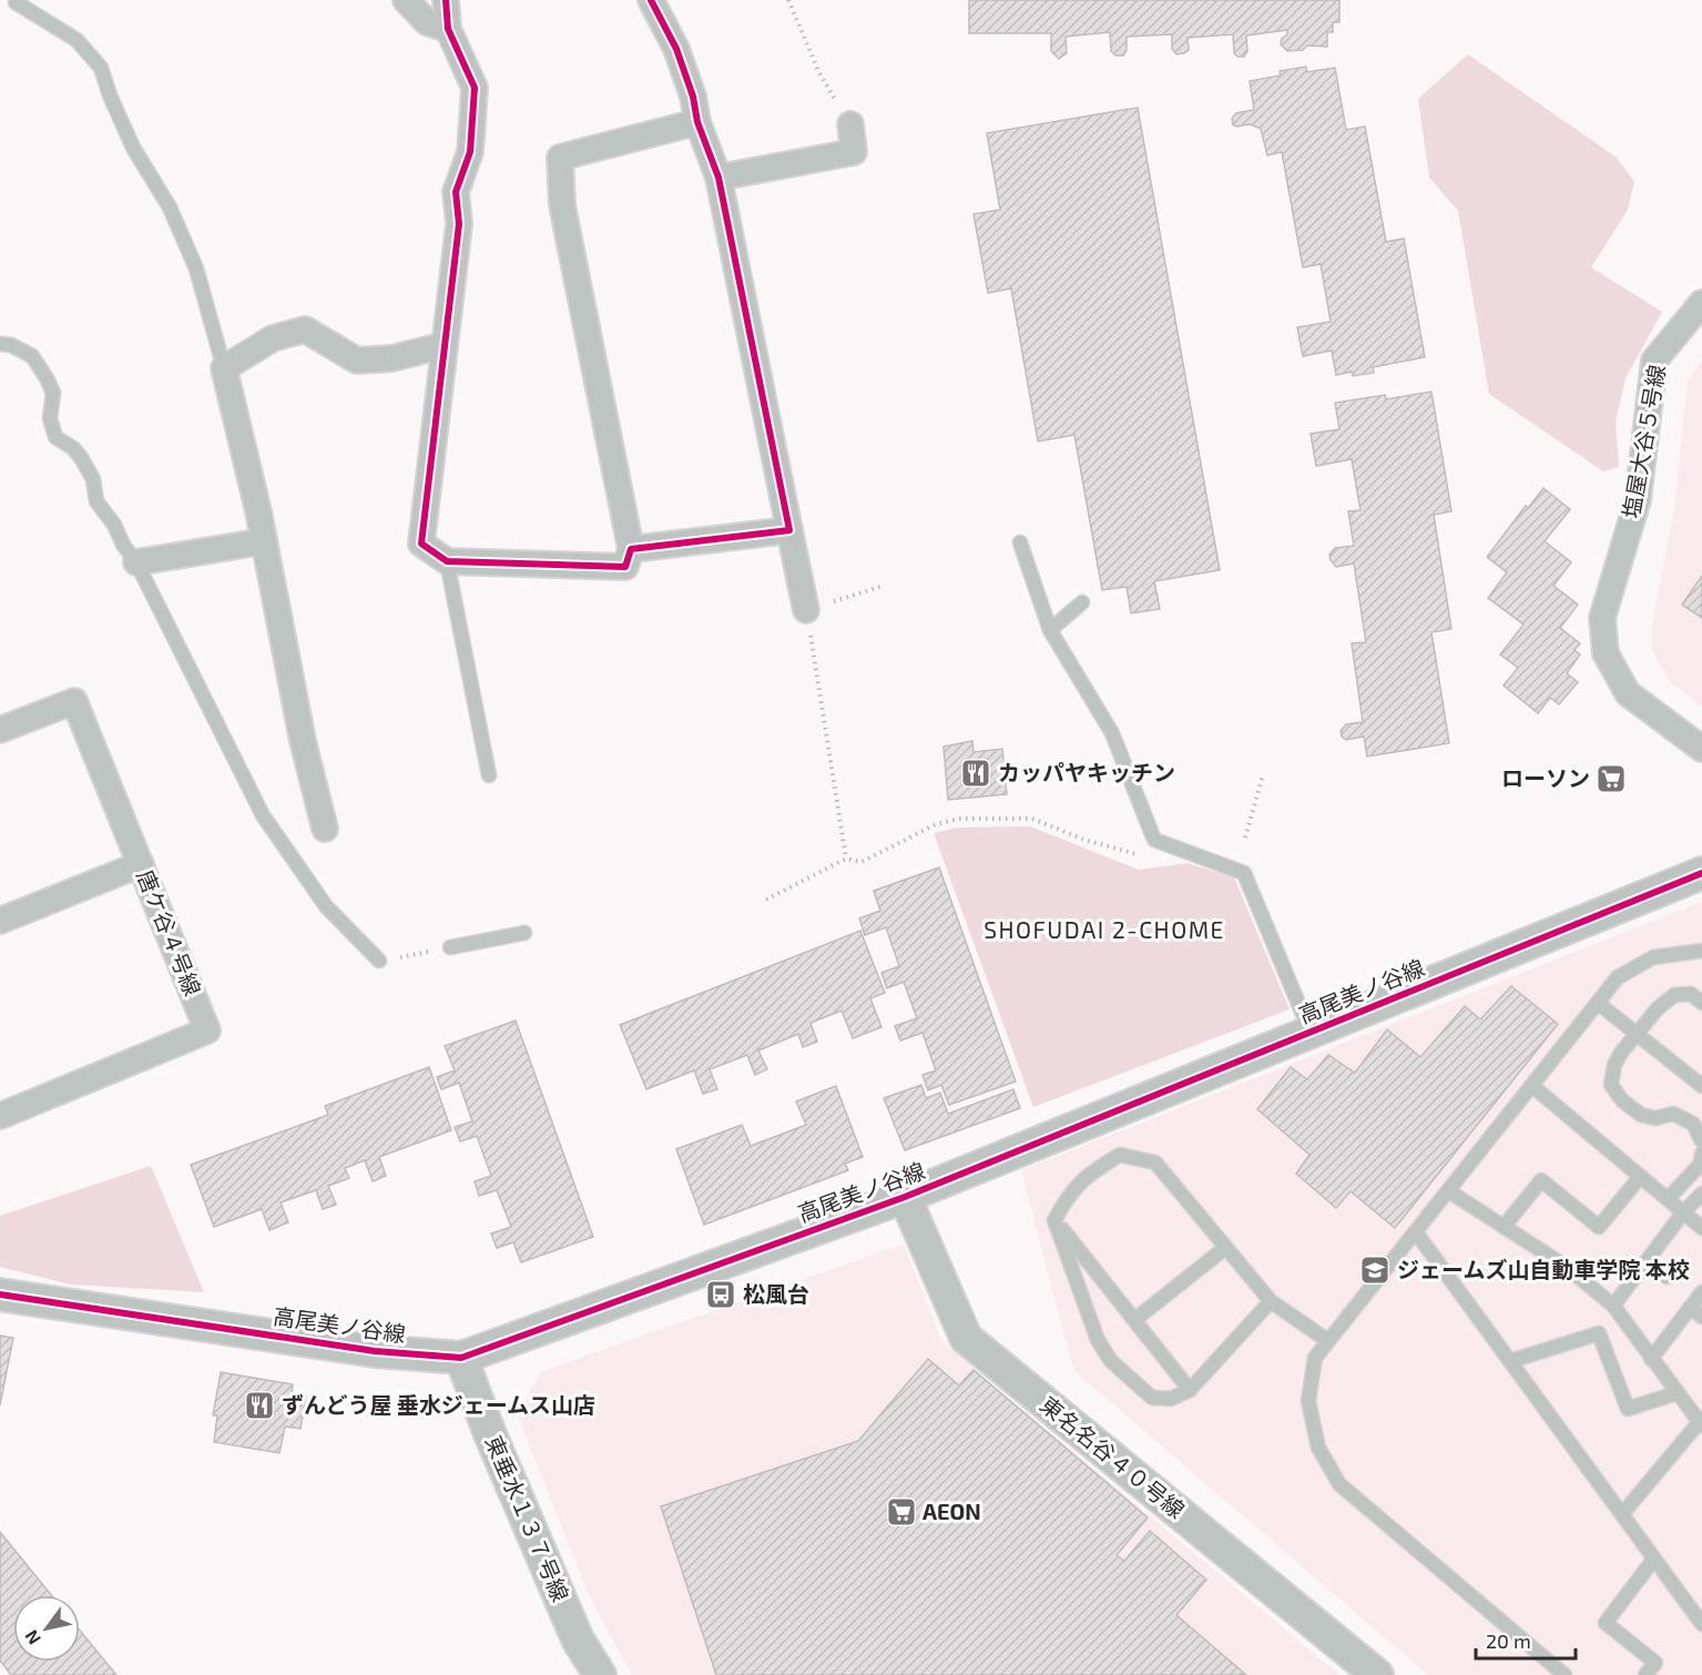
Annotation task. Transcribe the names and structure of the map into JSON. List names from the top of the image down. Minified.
{"streets":{"street":["塩屋大谷５号線","唐ケ谷４号線","高尾美ノ谷線","東名名谷４０号線","東垂水１３７号線"]},"crossings":[["高尾美ノ谷線","東名名谷４０号線"],["高尾美ノ谷線","東垂水１３７号線"]],"districts":["SHOFUDAI 2-CHOME"],"places":{"restaurant":["カッパヤキッチン","ずんどう屋 垂水ジェームス山店"],"supermarket":["ローソン","AEON"],"school or university":["ジェームズ山自動車学院 本校"],"bus stop":["松風台"]},"scale_bar":"20 m","north":"bottom left"}
